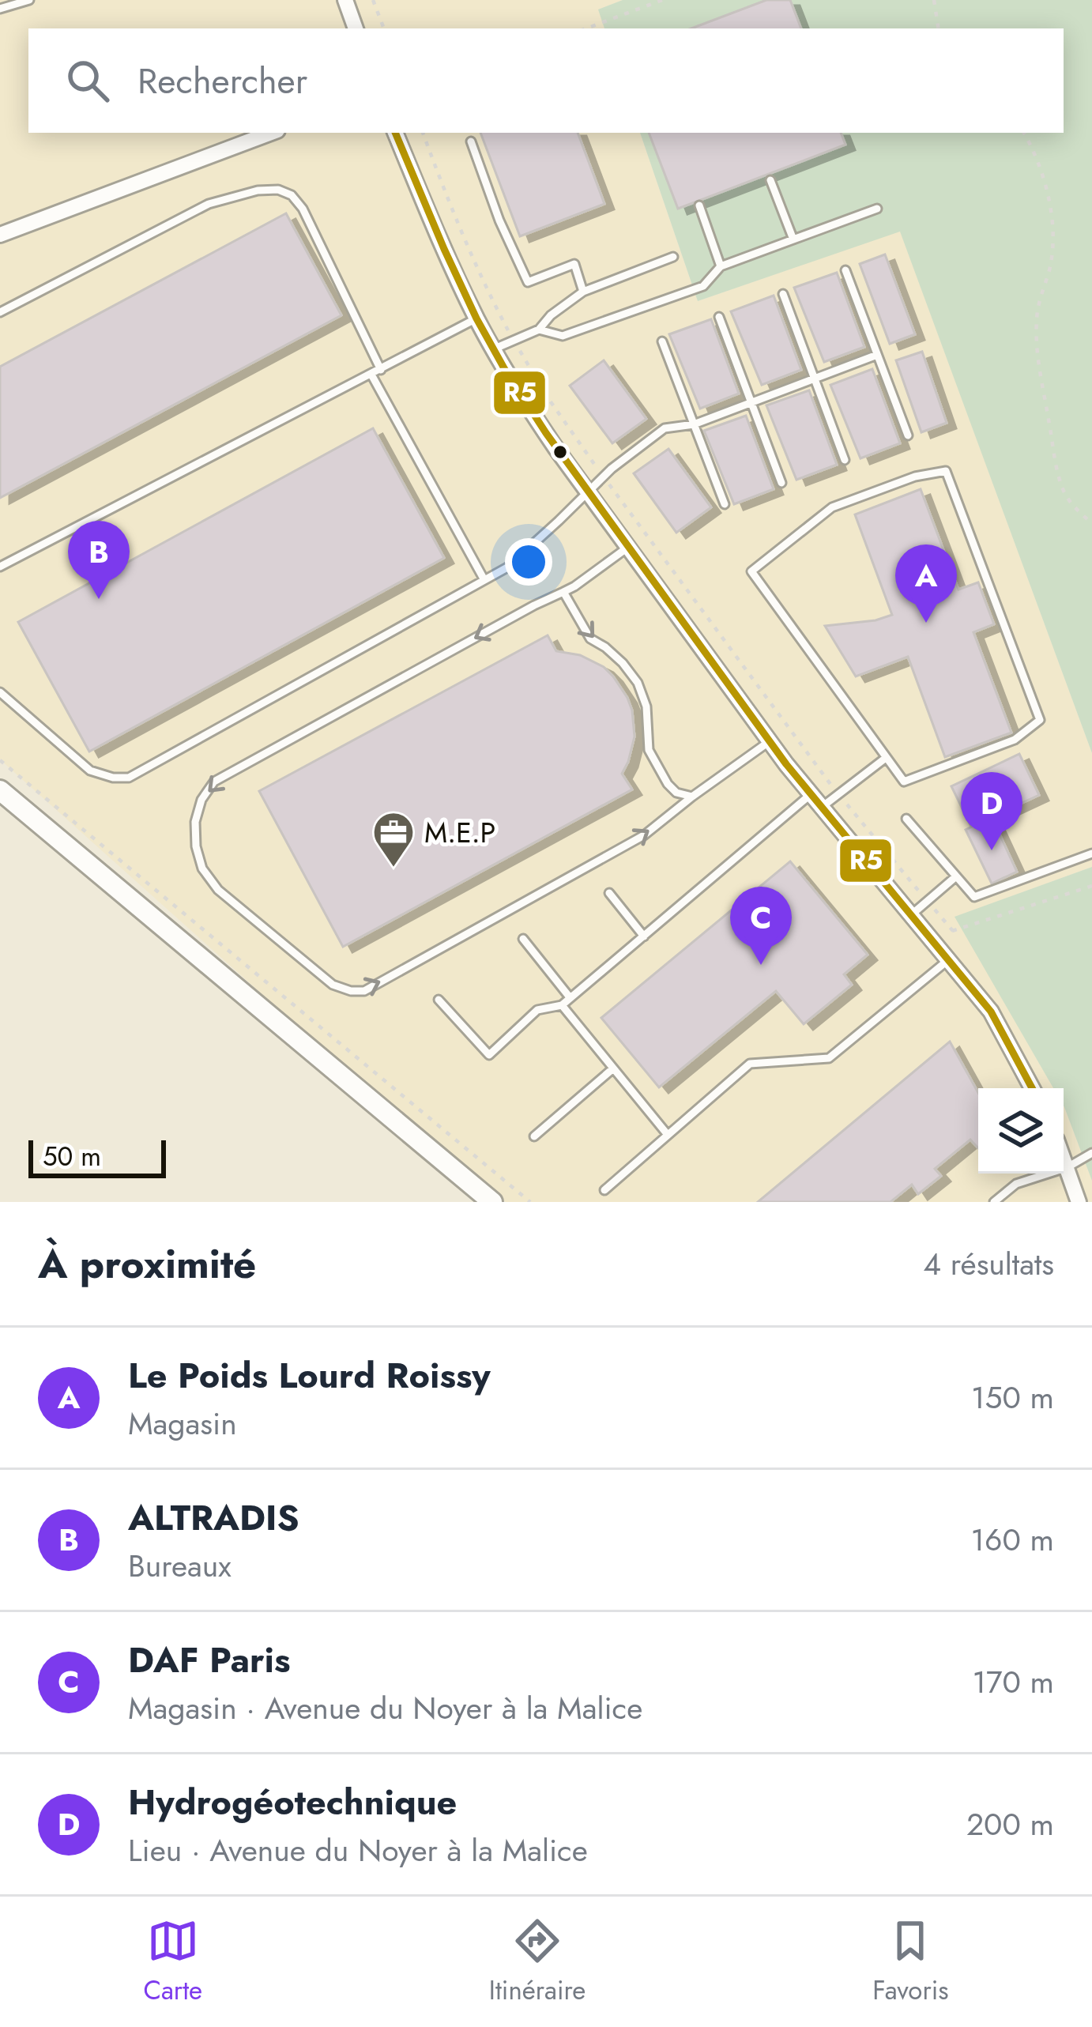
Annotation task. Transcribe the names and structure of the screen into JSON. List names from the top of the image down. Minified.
{"places":{"office":["M.E.P"]},"lines":["transit line R5"],"scale_bar":"50 m","page":{"search":"Rechercher","pins":["B","A","D","C"],"scale":"50 m","heading":["À proximité","4 résultats"],"list":[{"mark":"A","name":"Le Poids Lourd Roissy","note":"Magasin","value":"150 m"},{"mark":"B","name":"ALTRADIS","note":"Bureaux","value":"160 m"},{"mark":"C","name":"DAF Paris","note":"Magasin · Avenue du Noyer à la Malice","value":"170 m"},{"mark":"D","name":"Hydrogéotechnique","note":"Lieu · Avenue du Noyer à la Malice","value":"200 m"}],"nav":["Carte","Itinéraire","Favoris"]}}
